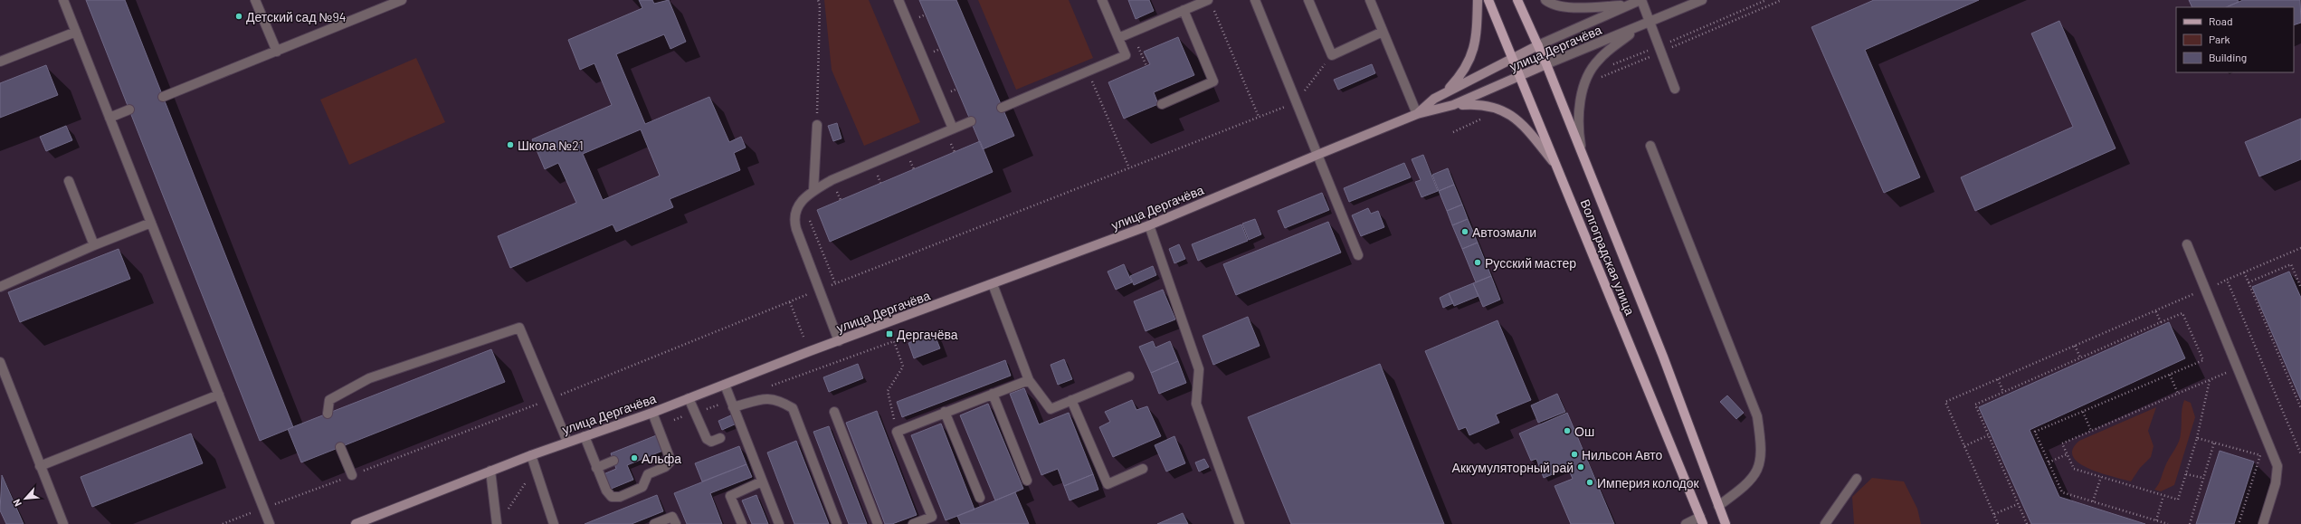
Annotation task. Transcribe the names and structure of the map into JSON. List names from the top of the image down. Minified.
{"streets":{"main road":["Волгоградская улица"],"street":["улица Дергачёва"]},"crossings":[["улица Дергачёва","Волгоградская улица"]],"places":{"other":["Детский сад №94","Школа №21","Автоэмали","Русский мастер","Ош","Нильсон Авто","Альфа","Аккумуляторный рай","Империя колодок"],"transit":["Дергачёва"]},"legend":["Road","Park","Building"],"north":"bottom left"}
